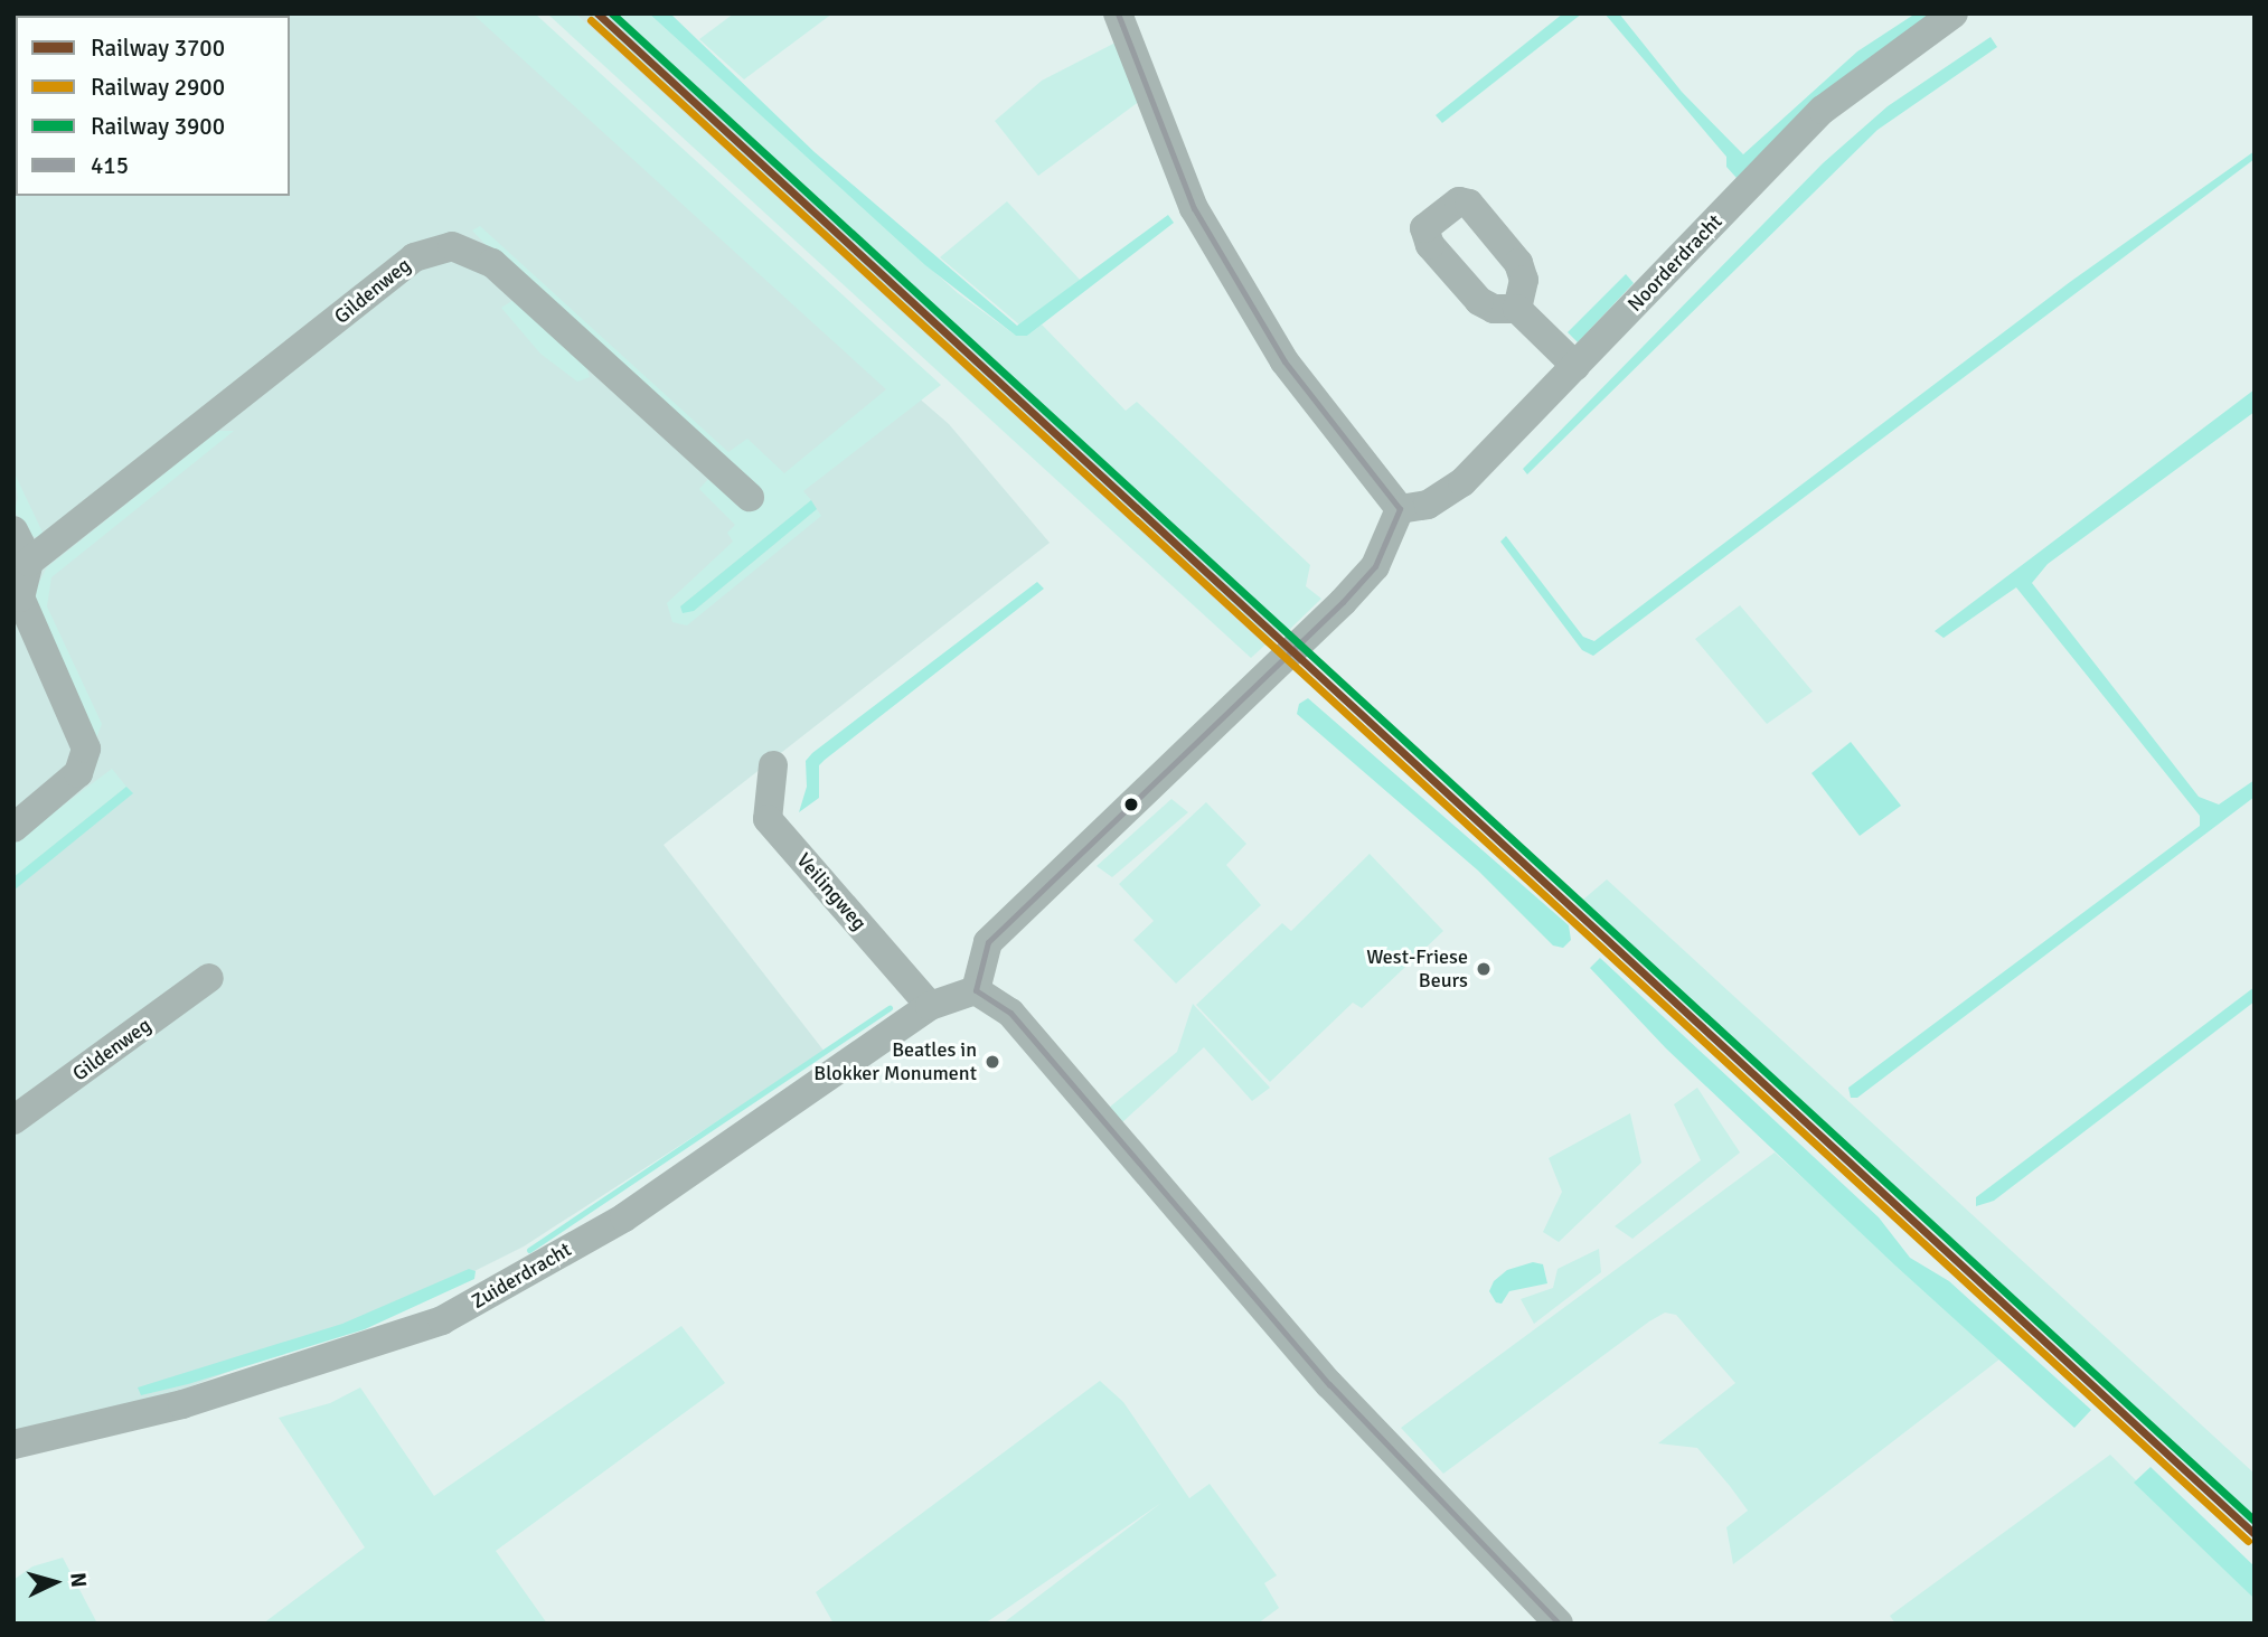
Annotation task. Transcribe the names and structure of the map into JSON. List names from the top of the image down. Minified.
{"streets":{"street":["Noorderdracht","Gildenweg","Veilingweg","Zuiderdracht"]},"crossings":[["Veilingweg","Zuiderdracht"]],"places":["West-Friese Beurs","Beatles in Blokker Monument"],"lines":["rail line 3700","rail line 3900","transit line 415","rail line 2900"],"legend":["Railway 3700","Railway 2900","Railway 3900","415"],"north":"right"}
